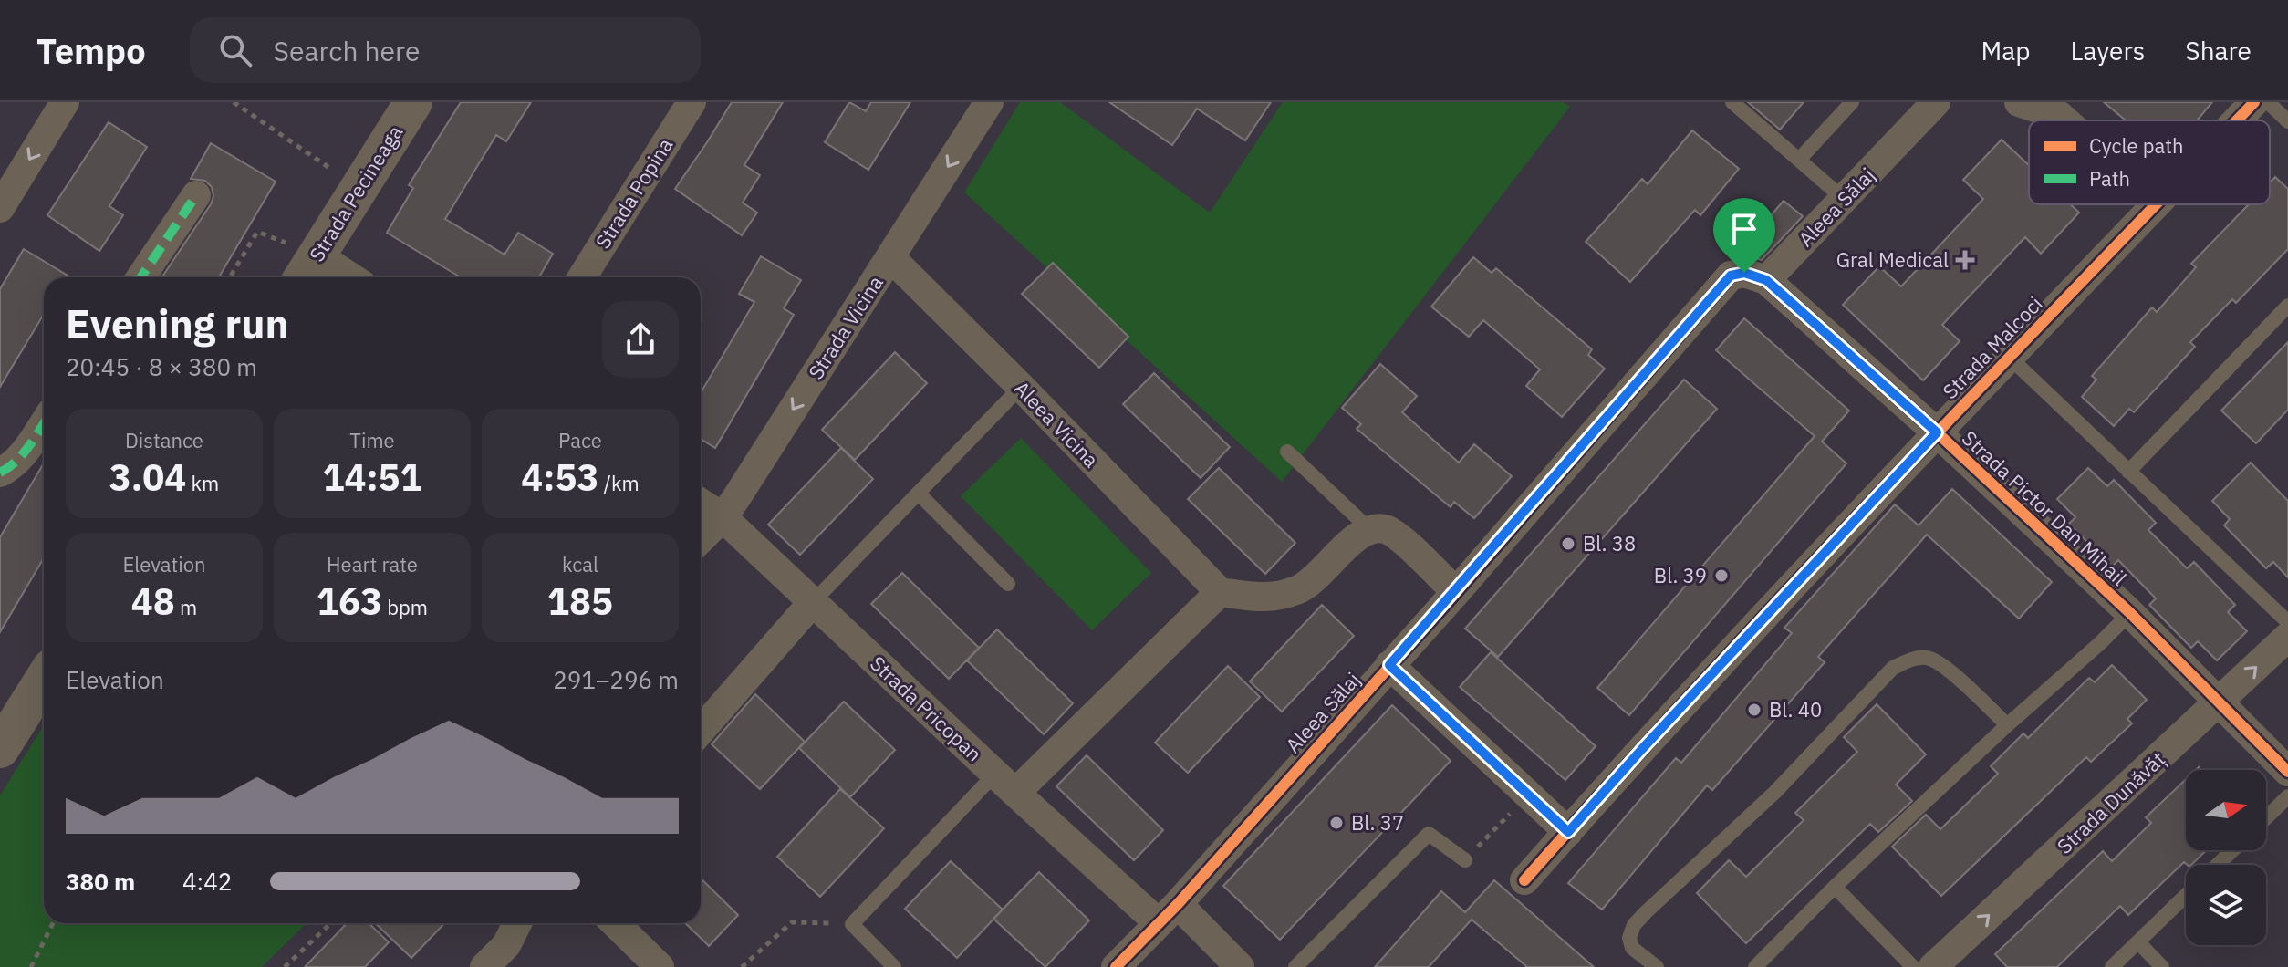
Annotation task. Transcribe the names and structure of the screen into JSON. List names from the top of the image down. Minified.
{"streets":{"street":["Strada Pecineaga","Strada Popina","Aleea Sălaj","Strada Vicina","Strada Malcoci","Aleea Vicina","Strada Pictor Dan Mihail","Strada Pricopan","Strada Dunăvăț"]},"crossings":[["Aleea Sălaj","Strada Pictor Dan Mihail"],["Aleea Sălaj","Strada Pricopan"],["Strada Vicina","Aleea Vicina"],["Strada Vicina","Strada Pricopan"],["Strada Malcoci","Strada Pictor Dan Mihail"],["Strada Pictor Dan Mihail","Strada Dunăvăț"]],"one_way":["Strada Vicina","Strada Dunăvăț"],"places":{"health":["Gral Medical"],"other":["Bl. 38","Bl. 39","Bl. 40","Bl. 37"]},"legend":["Cycle path","Path"],"north":"right","page":{"header":"Tempo","search":"Search here","nav":["Map","Layers","Share"],"heading":["Evening run","20:45 · 8 × 380 m"],"stats":[["Distance","3.04 km"],["Time","14:51"],["Pace","4:53 /km"],["Elevation","48 m"],["Heart rate","163 bpm"],["kcal","185"]],"chart":["Elevation","291–296 m"],"list":[{"name":"380 m","note":"4:42"}]}}
